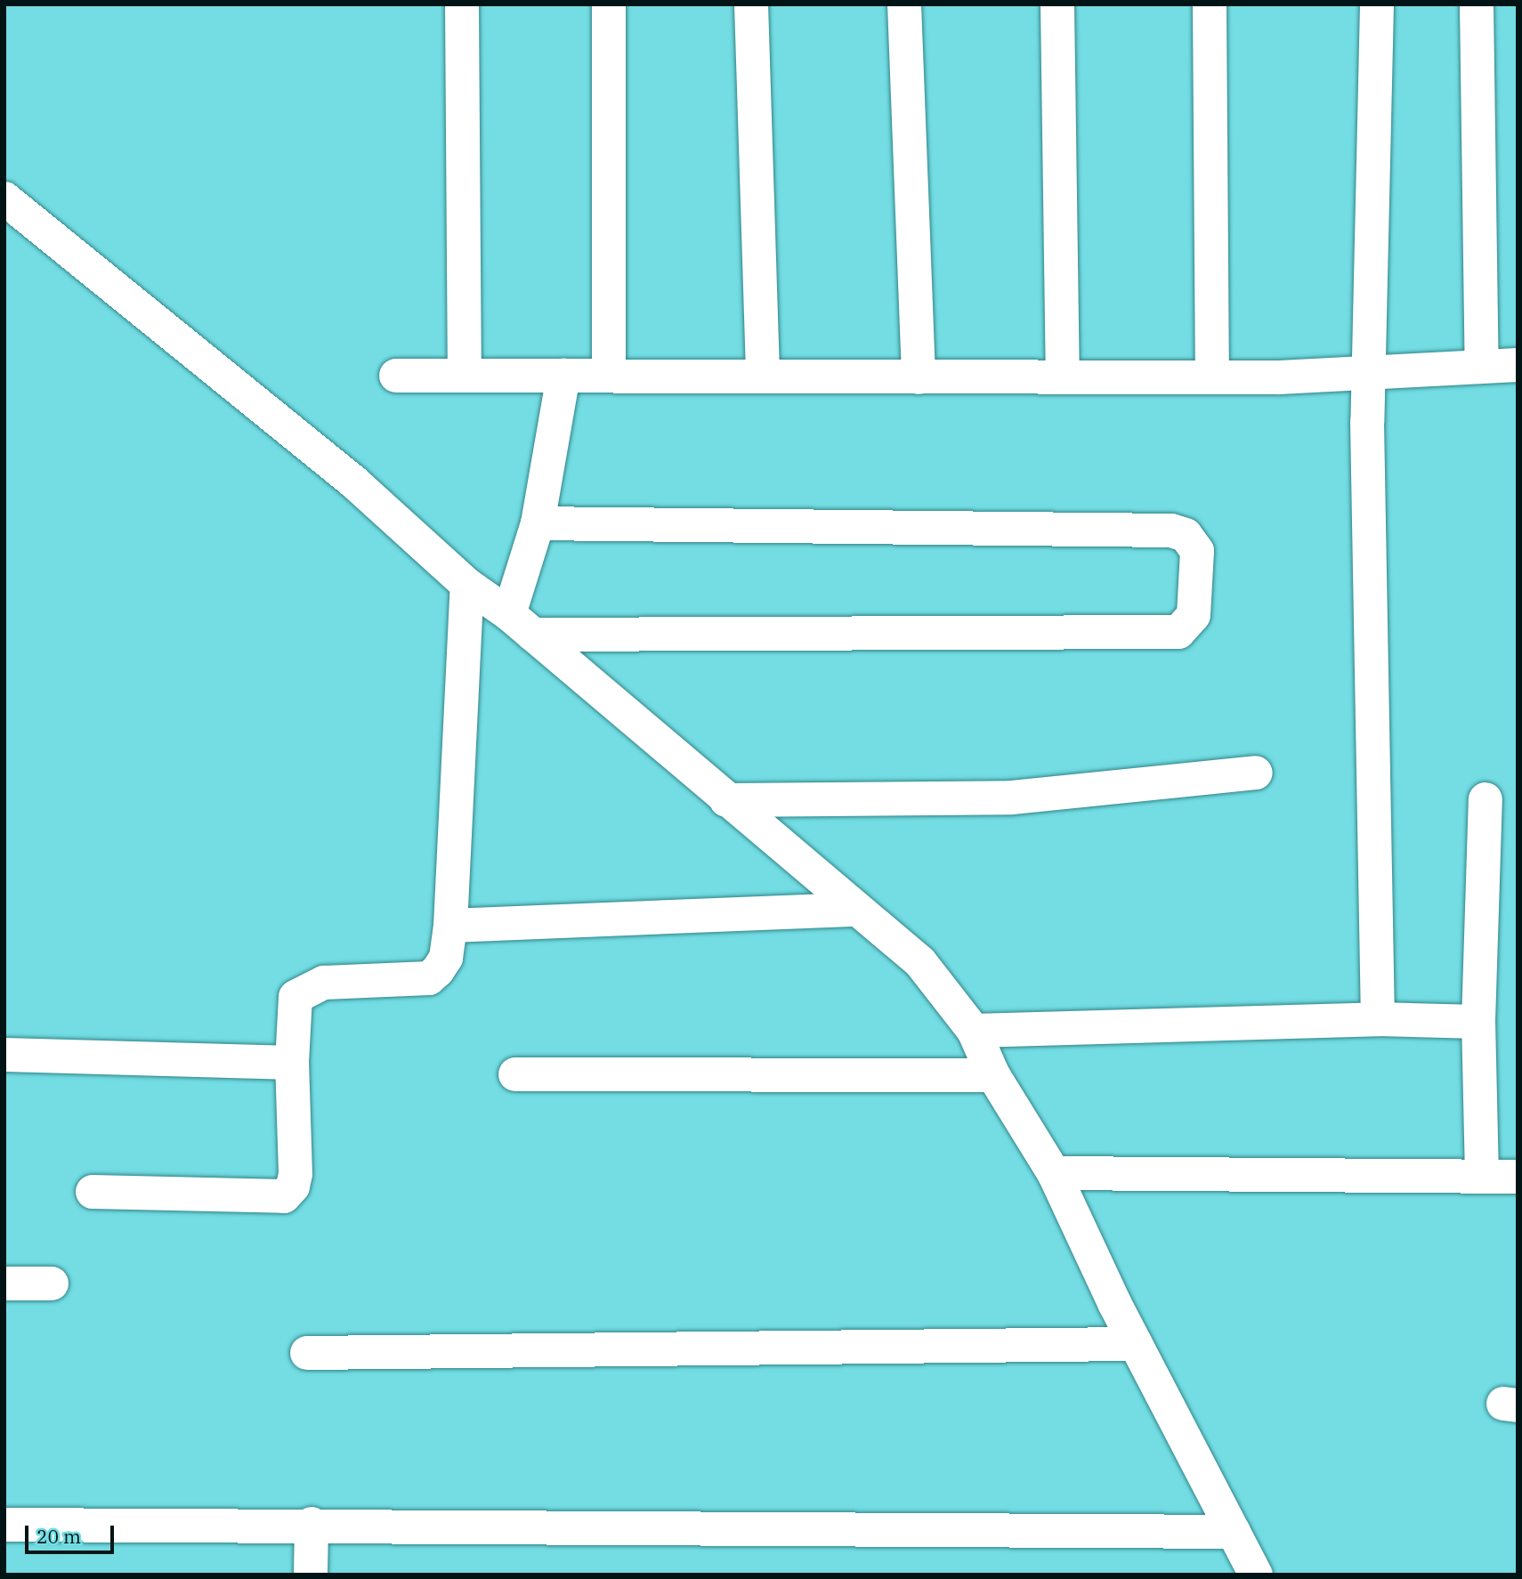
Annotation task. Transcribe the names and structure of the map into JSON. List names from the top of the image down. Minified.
{"scale_bar":"20 m"}
